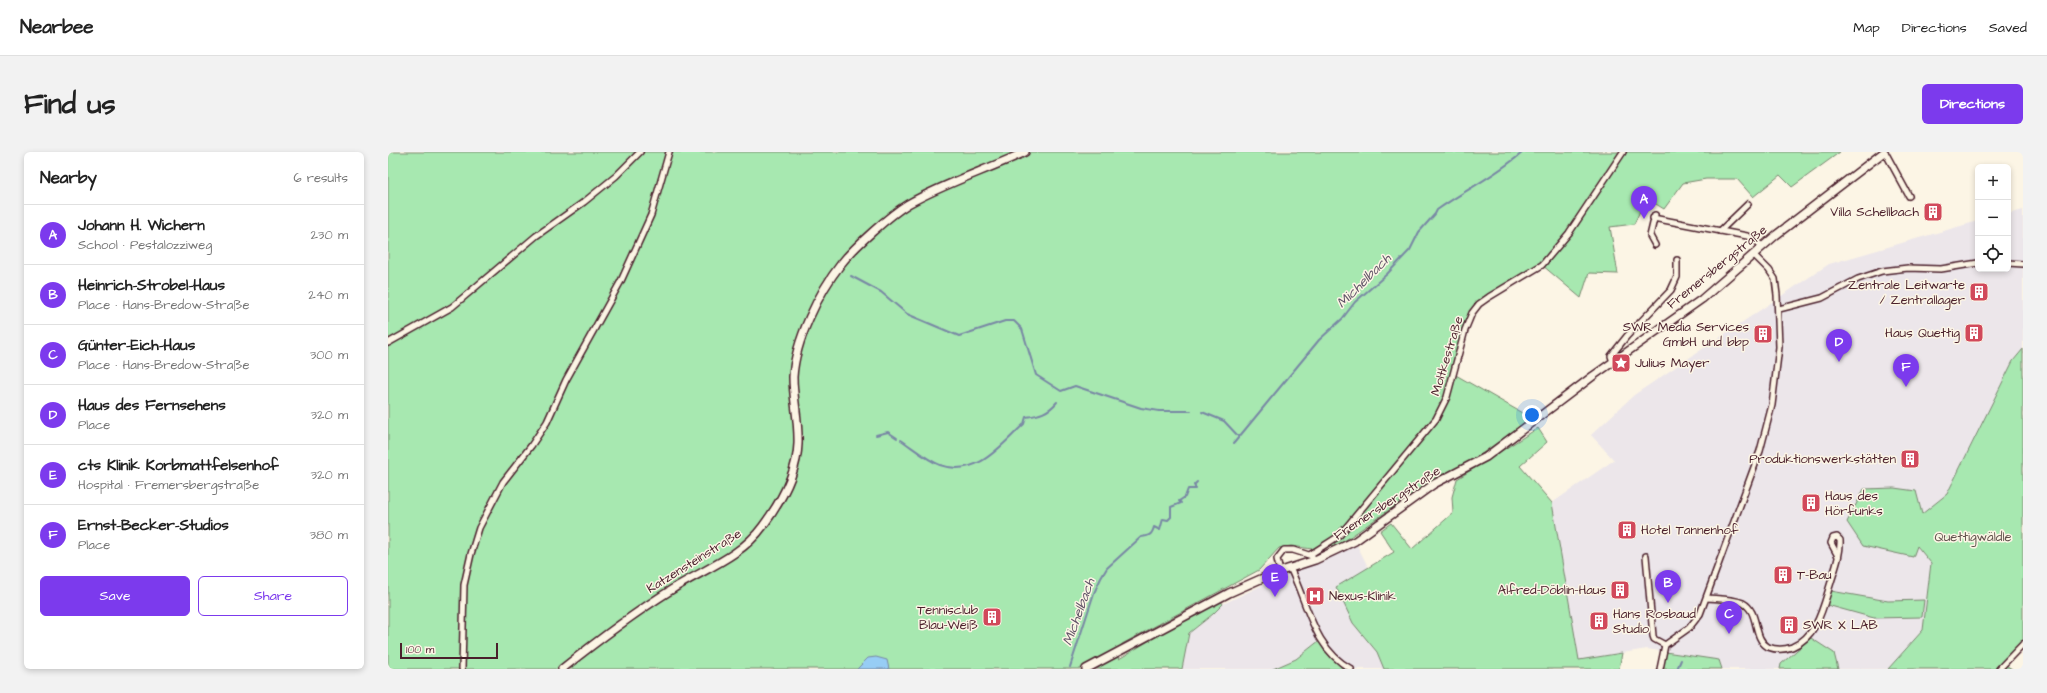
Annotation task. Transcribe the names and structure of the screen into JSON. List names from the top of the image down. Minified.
{"streets":{"main road":["Fremersbergstraße","Katzensteinstraße"],"street":["Moltkestraße"]},"crossings":[["Fremersbergstraße","Moltkestraße"]],"water":["Michelbach"],"parks":["Quettigwäldle"],"places":{"building":["Villa Schellbach","Zentrale Leitwarte / Zentrallager","Haus Quettig","SWR Media Services GmbH und bbp","Produktionswerkstätten","Haus des Hörfunks","Hotel Tannenhof","T-Bau","Alfred-Döblin-Haus","Tennisclub Blau-Weiß","Hans Rosbaud Studio","SWR X LAB"],"place":["Julius Mayer"],"hospital":["Nexus-Klinik"]},"scale_bar":"100 m","page":{"header":"Nearbee","nav":["Map","Directions","Saved"],"buttons":["Directions",["Save","Share"]],"title":"Find us","heading":["Nearby","6 results"],"map_buttons":["+","−"],"pins":["A","D","F","E","B","C"],"list":[{"mark":"A","name":"Johann H. Wichern","note":"School · Pestalozziweg","value":"230 m"},{"mark":"B","name":"Heinrich-Strobel-Haus","note":"Place · Hans-Bredow-Straße","value":"240 m"},{"mark":"C","name":"Günter-Eich-Haus","note":"Place · Hans-Bredow-Straße","value":"300 m"},{"mark":"D","name":"Haus des Fernsehens","note":"Place","value":"320 m"},{"mark":"E","name":"cts Klinik Korbmattfelsenhof","note":"Hospital · Fremersbergstraße","value":"320 m"},{"mark":"F","name":"Ernst-Becker-Studios","note":"Place","value":"380 m"}],"scale":"100 m"}}
